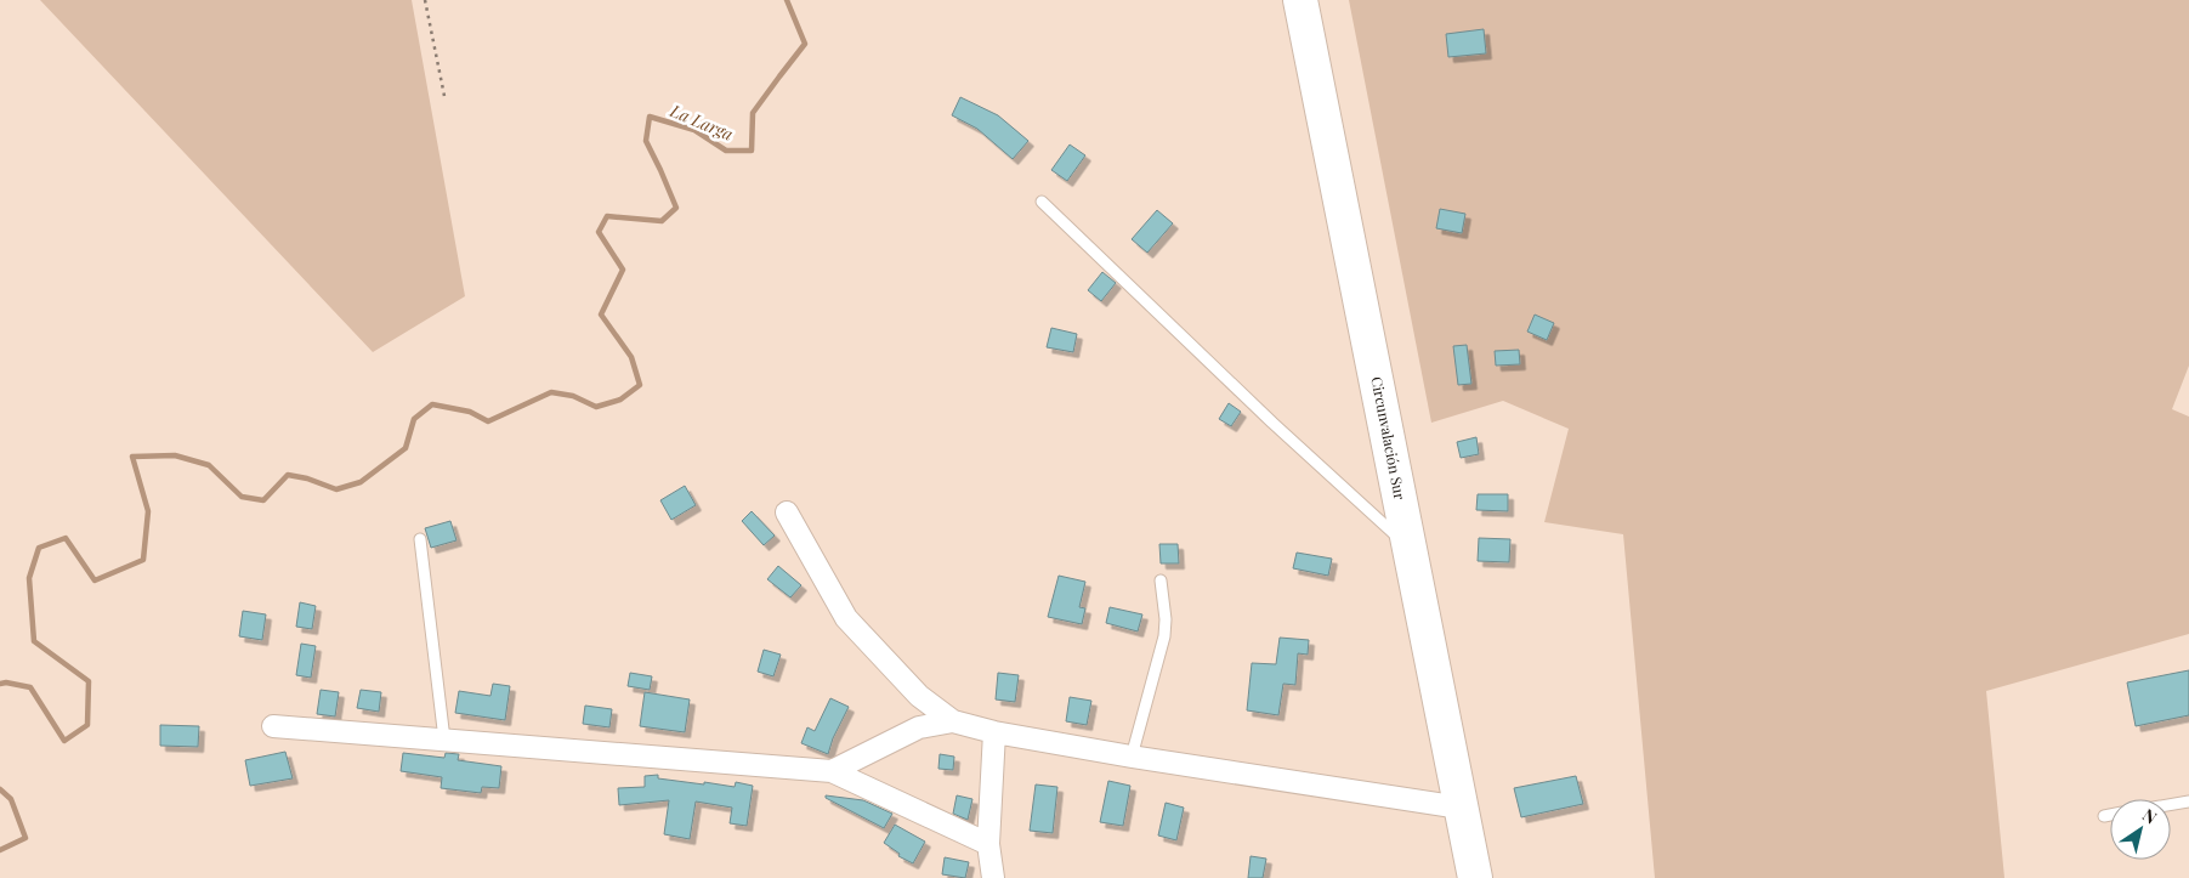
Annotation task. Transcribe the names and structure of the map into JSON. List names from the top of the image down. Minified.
{"streets":{"main road":["Circunvalación Sur"]},"water":["La Larga"],"north":"top right"}
